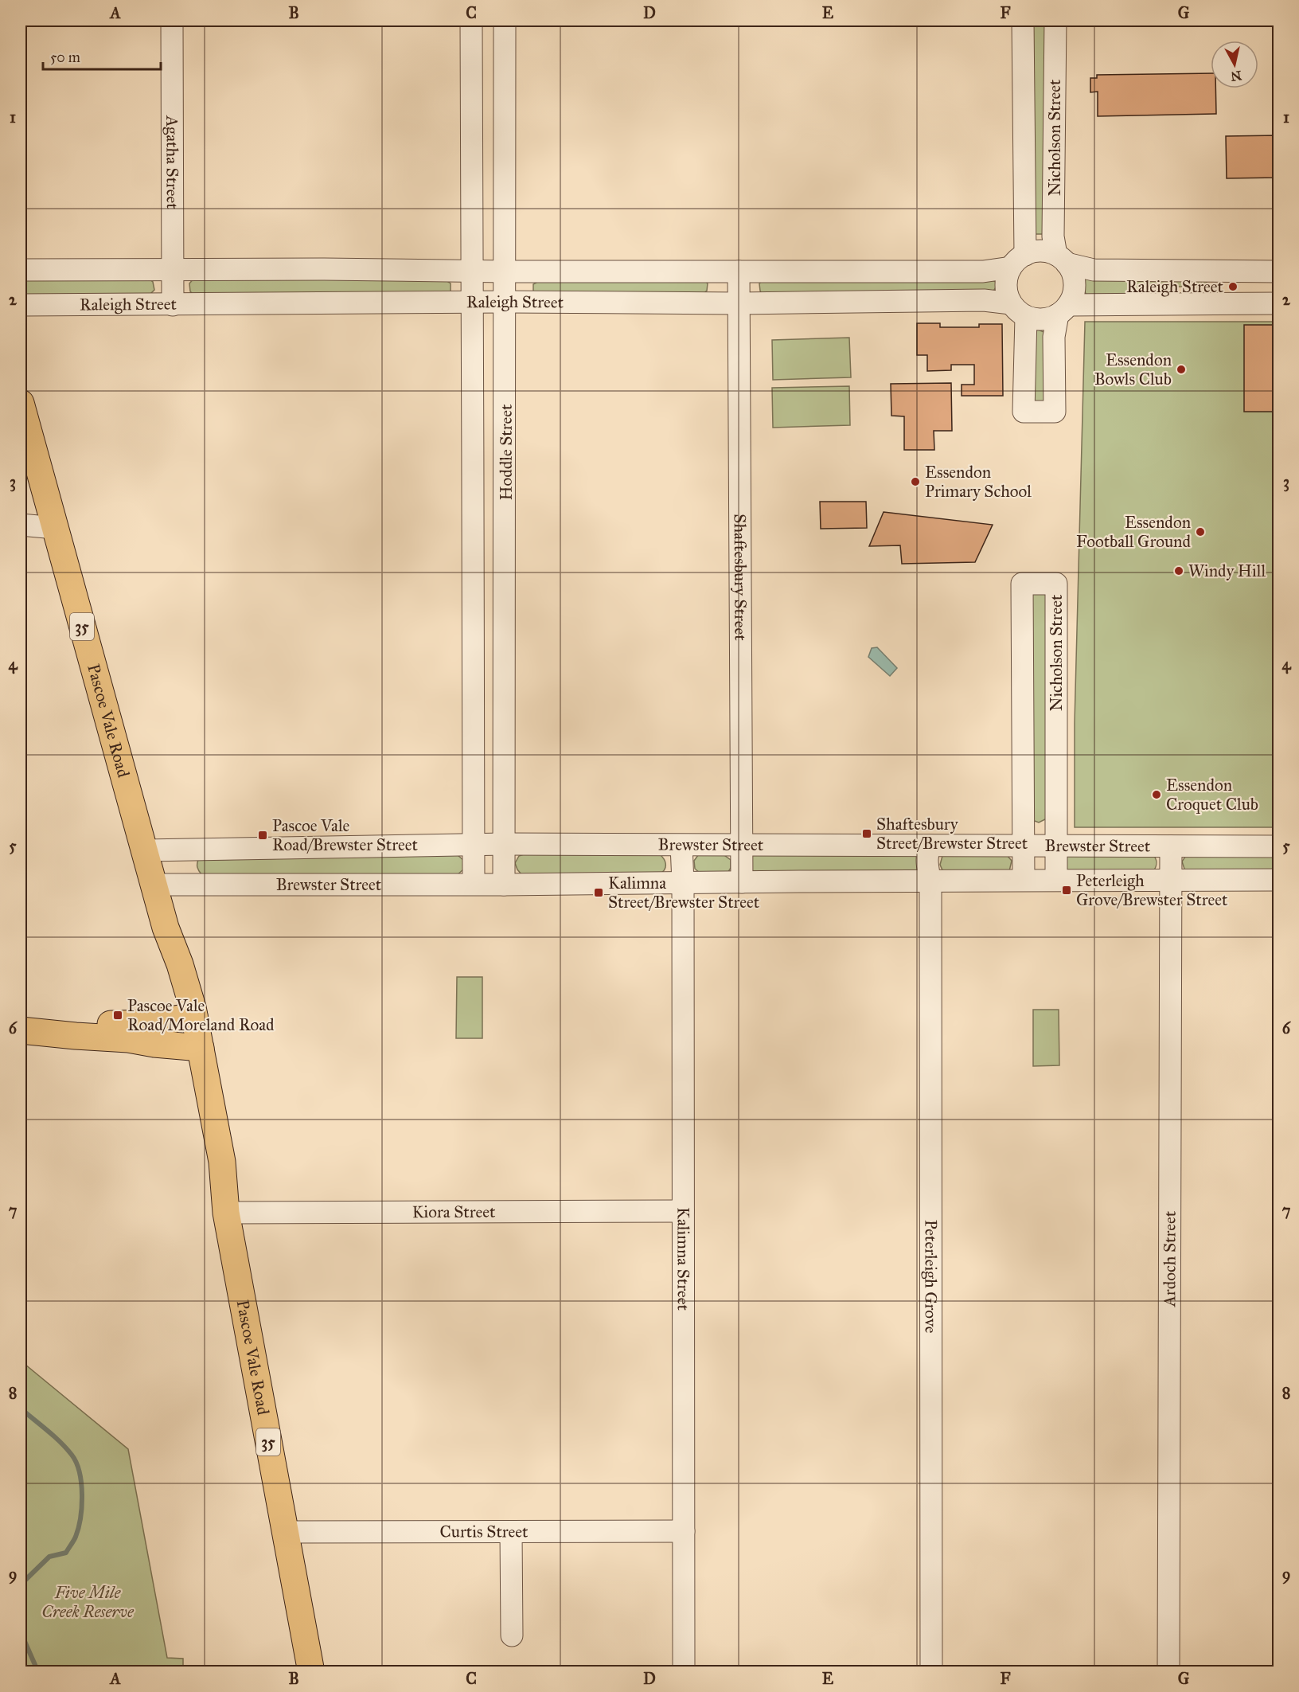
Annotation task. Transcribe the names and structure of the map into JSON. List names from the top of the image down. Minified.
{"streets":{"main road":["35","Pascoe Vale Road"],"street":["Nicholson Street","Agatha Street","Raleigh Street","Hoddle Street","Shaftesbury Street","Brewster Street","Kiora Street","Kalimna Street","Ardoch Street","Peterleigh Grove","Curtis Street"]},"crossings":[["Nicholson Street","Raleigh Street"],["Nicholson Street","Brewster Street"],["Agatha Street","Raleigh Street"],["Raleigh Street","Hoddle Street"],["Raleigh Street","Shaftesbury Street"],["Hoddle Street","Brewster Street"],["Shaftesbury Street","Brewster Street"],["Pascoe Vale Road","Brewster Street"],["Pascoe Vale Road","Kiora Street"],["Pascoe Vale Road","Curtis Street"],["Brewster Street","Kalimna Street"],["Brewster Street","Ardoch Street"],["Brewster Street","Peterleigh Grove"],["Kiora Street","Kalimna Street"],["Kalimna Street","Curtis Street"]],"parks":["Five Mile Creek Reserve"],"places":{"other":["Raleigh Street","Essendon Bowls Club","Essendon Primary School","Essendon Football Ground","Windy Hill","Essendon Croquet Club"],"transit":["Shaftesbury Street/Brewster Street","Pascoe Vale Road/Brewster Street","Peterleigh Grove/Brewster Street","Kalimna Street/Brewster Street","Pascoe Vale Road/Moreland Road"]},"scale_bar":"50 m","north":"bottom","grid":{"columns":["A","B","C","D","E","F","G"],"rows":["1","2","3","4","5","6","7","8","9"]}}
